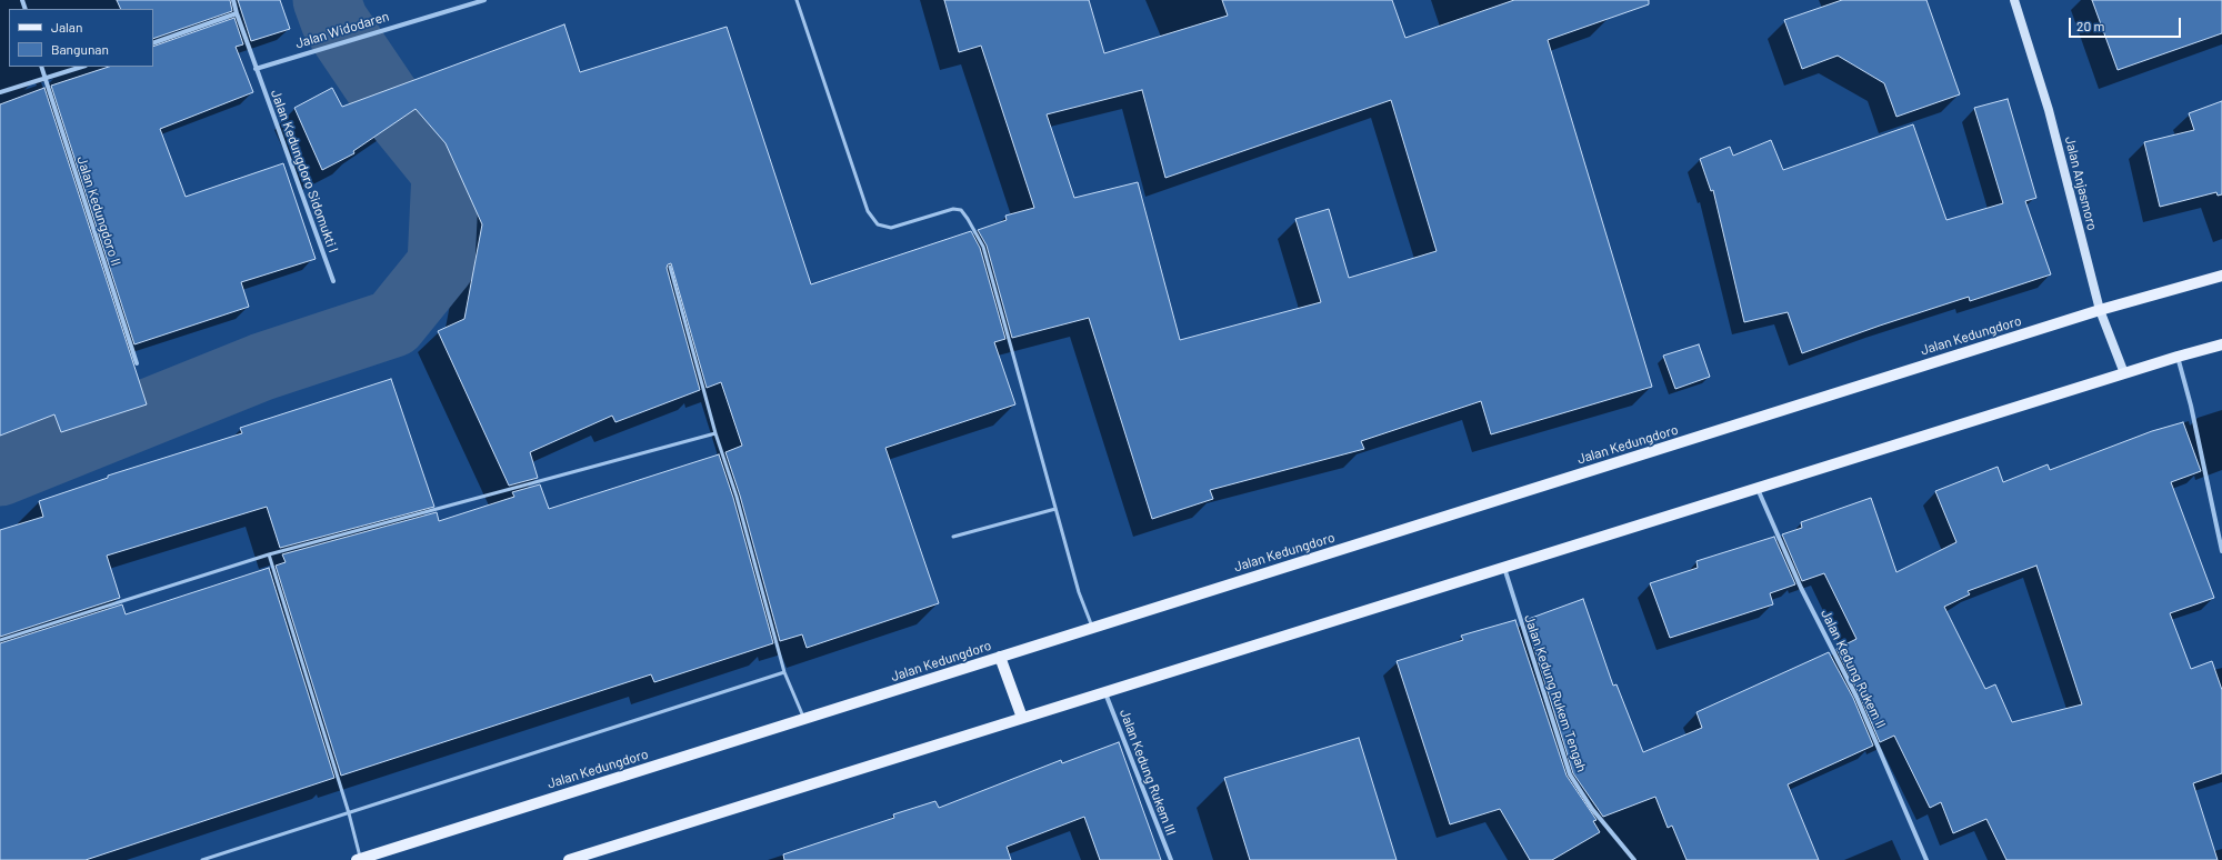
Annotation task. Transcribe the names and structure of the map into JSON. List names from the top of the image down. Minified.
{"streets":{"main road":["Jalan Kedungdoro"],"street":["Jalan Widodaren","Jalan Kedungdoro Sidomukti I","Jalan Anjasmoro","Jalan Kedungdoro II","Jalan Kedung Rukem II","Jalan Kedung Rukem Tengah","Jalan Kedung Rukem III"]},"crossings":[["Jalan Widodaren","Jalan Kedungdoro Sidomukti I"],["Jalan Anjasmoro","Jalan Kedungdoro"]],"legend":["Jalan","Bangunan"],"scale_bar":"20 m"}
